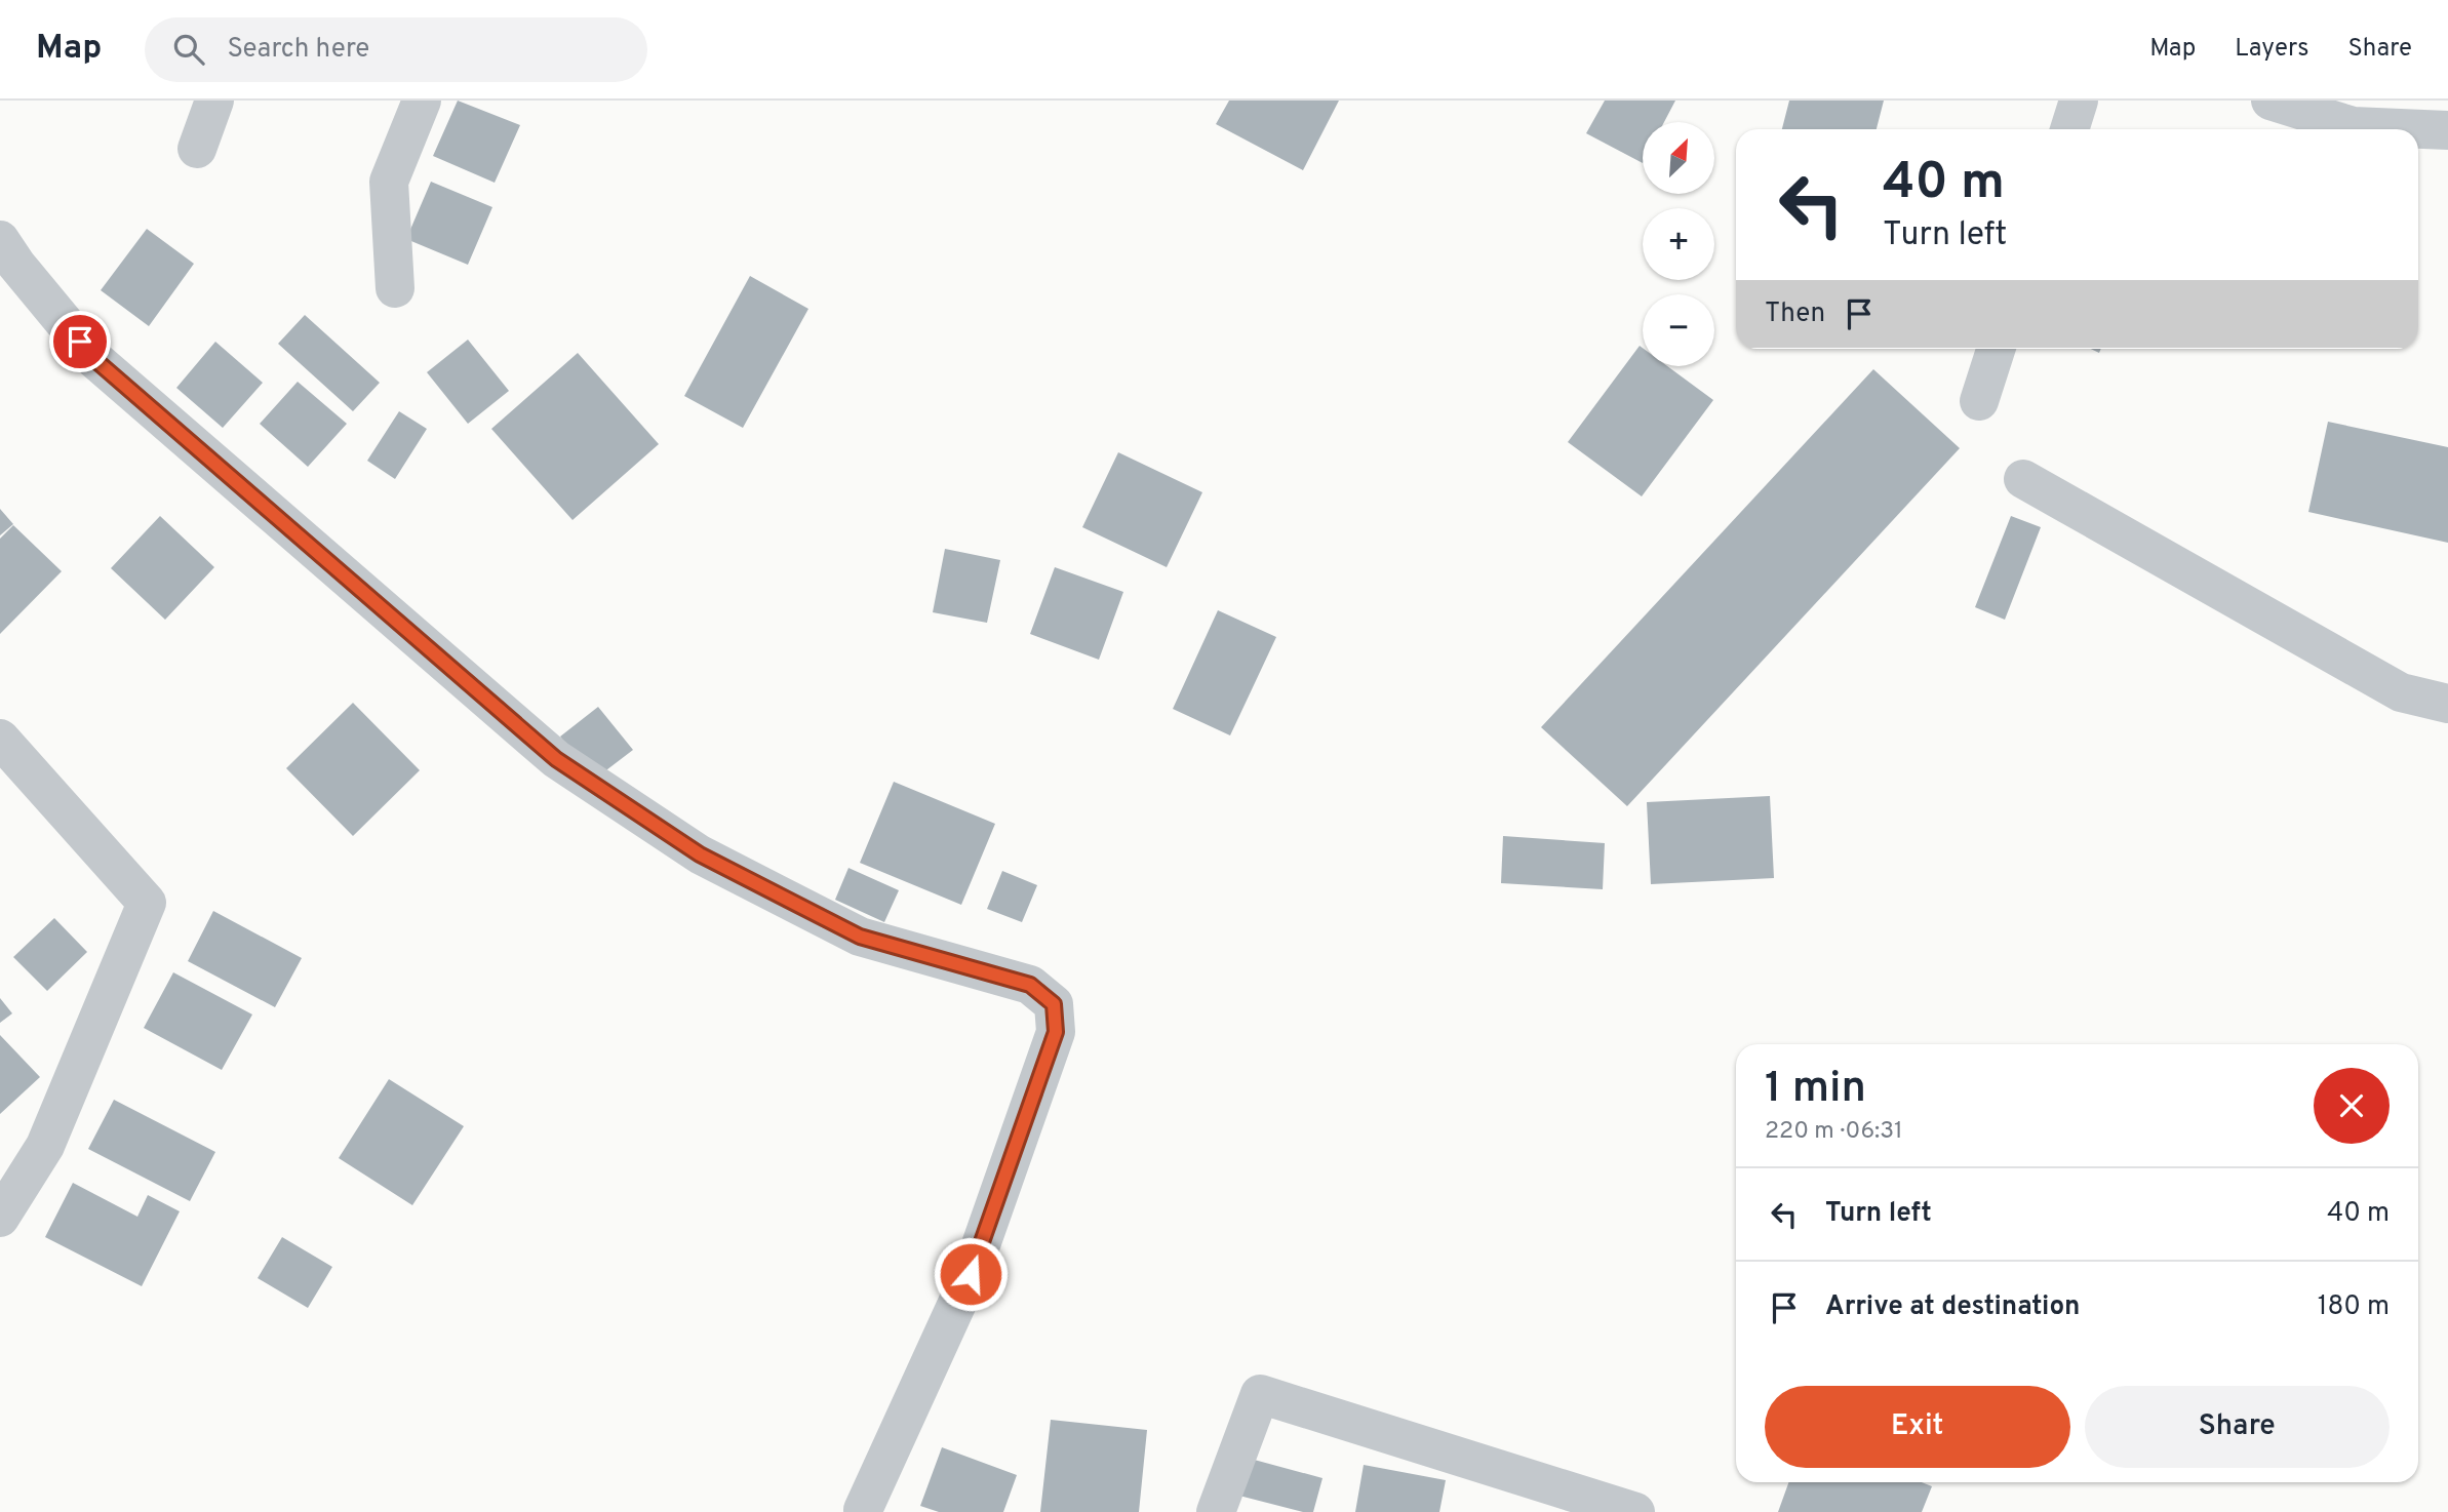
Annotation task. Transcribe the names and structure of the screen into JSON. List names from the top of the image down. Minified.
{"north":"top right","page":{"header":"Map","search":"Search here","nav":["Map","Layers","Share"],"map_buttons":["+","−"],"turn":["40 m","Turn left"],"then":"Then","heading":["1 min","220 m · 06:31"],"list":[{"name":"Turn left","value":"40 m"},{"name":"Arrive at destination","value":"180 m"}],"buttons":["Exit","Share"]}}
